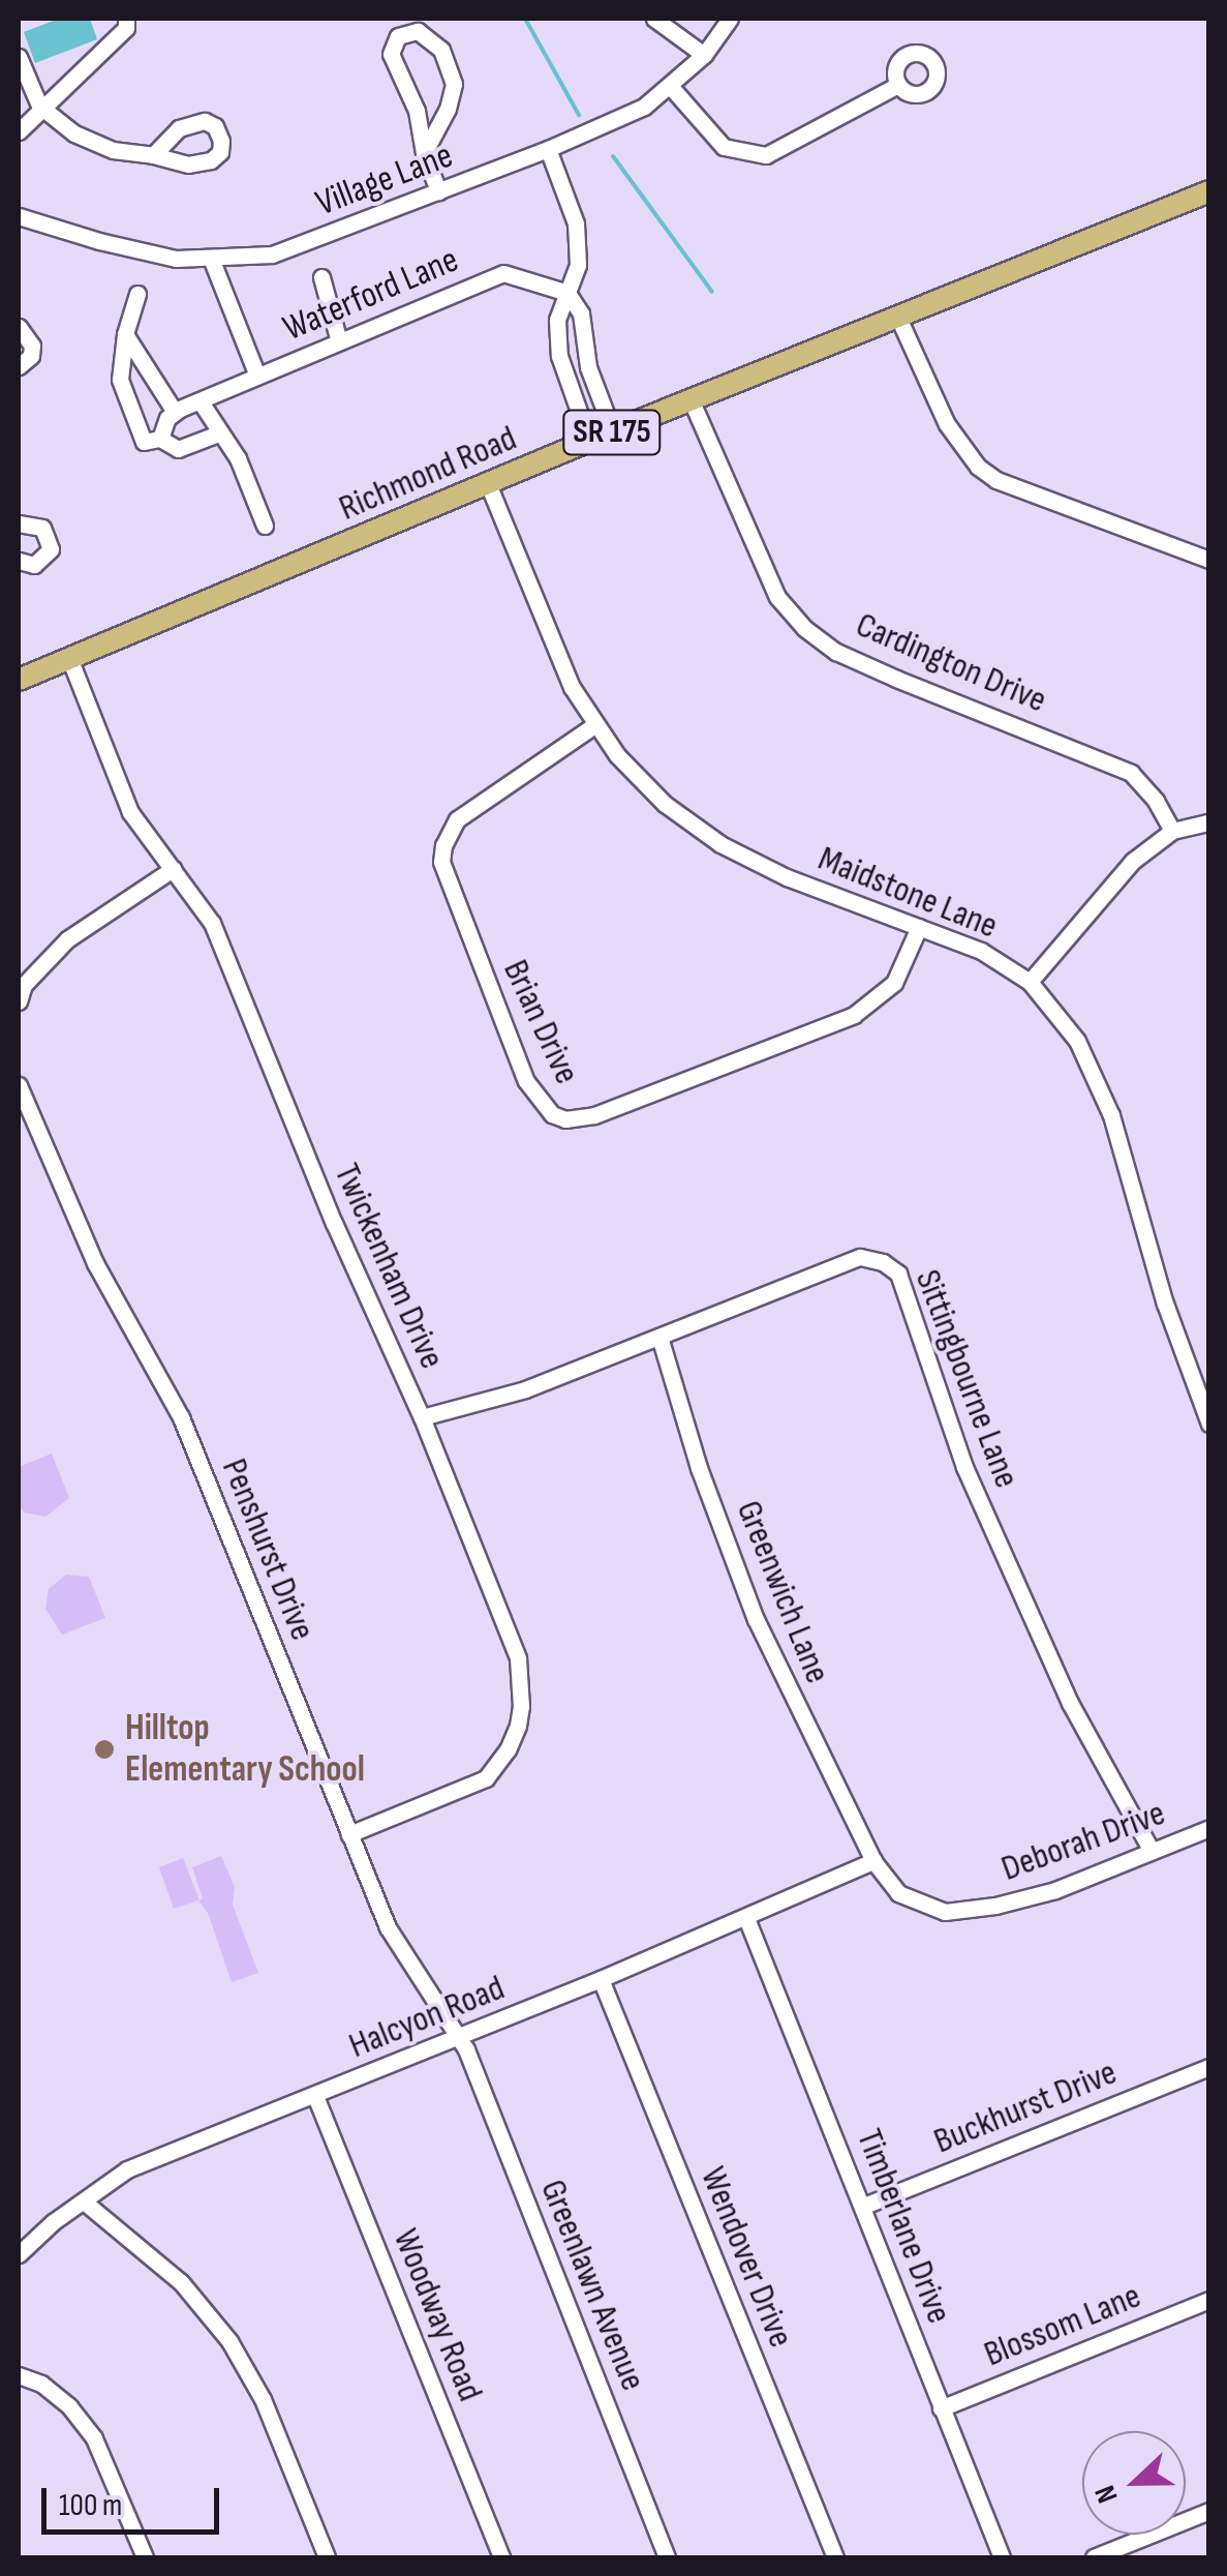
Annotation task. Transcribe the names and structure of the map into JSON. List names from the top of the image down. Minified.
{"streets":{"main road":["SR 175","Richmond Road"],"street":["Village Lane","Waterford Lane","Cardington Drive","Maidstone Lane","Brian Drive","Twickenham Drive","Sittingbourne Lane","Penshurst Drive","Greenwich Lane","Deborah Drive","Halcyon Road","Buckhurst Drive","Timberlane Drive","Wendover Drive","Greenlawn Avenue","Woodway Road","Blossom Lane"]},"crossings":[["Richmond Road","Cardington Drive"],["Richmond Road","Maidstone Lane"],["Richmond Road","Twickenham Drive"],["Maidstone Lane","Brian Drive"],["Twickenham Drive","Sittingbourne Lane"],["Twickenham Drive","Penshurst Drive"],["Sittingbourne Lane","Greenwich Lane"],["Sittingbourne Lane","Deborah Drive"],["Penshurst Drive","Halcyon Road"],["Penshurst Drive","Greenlawn Avenue"],["Greenwich Lane","Deborah Drive"],["Greenwich Lane","Halcyon Road"],["Deborah Drive","Halcyon Road"],["Halcyon Road","Timberlane Drive"],["Halcyon Road","Wendover Drive"],["Halcyon Road","Greenlawn Avenue"],["Halcyon Road","Woodway Road"],["Buckhurst Drive","Timberlane Drive"],["Timberlane Drive","Blossom Lane"]],"places":["Hilltop Elementary School"],"scale_bar":"100 m","north":"left"}
